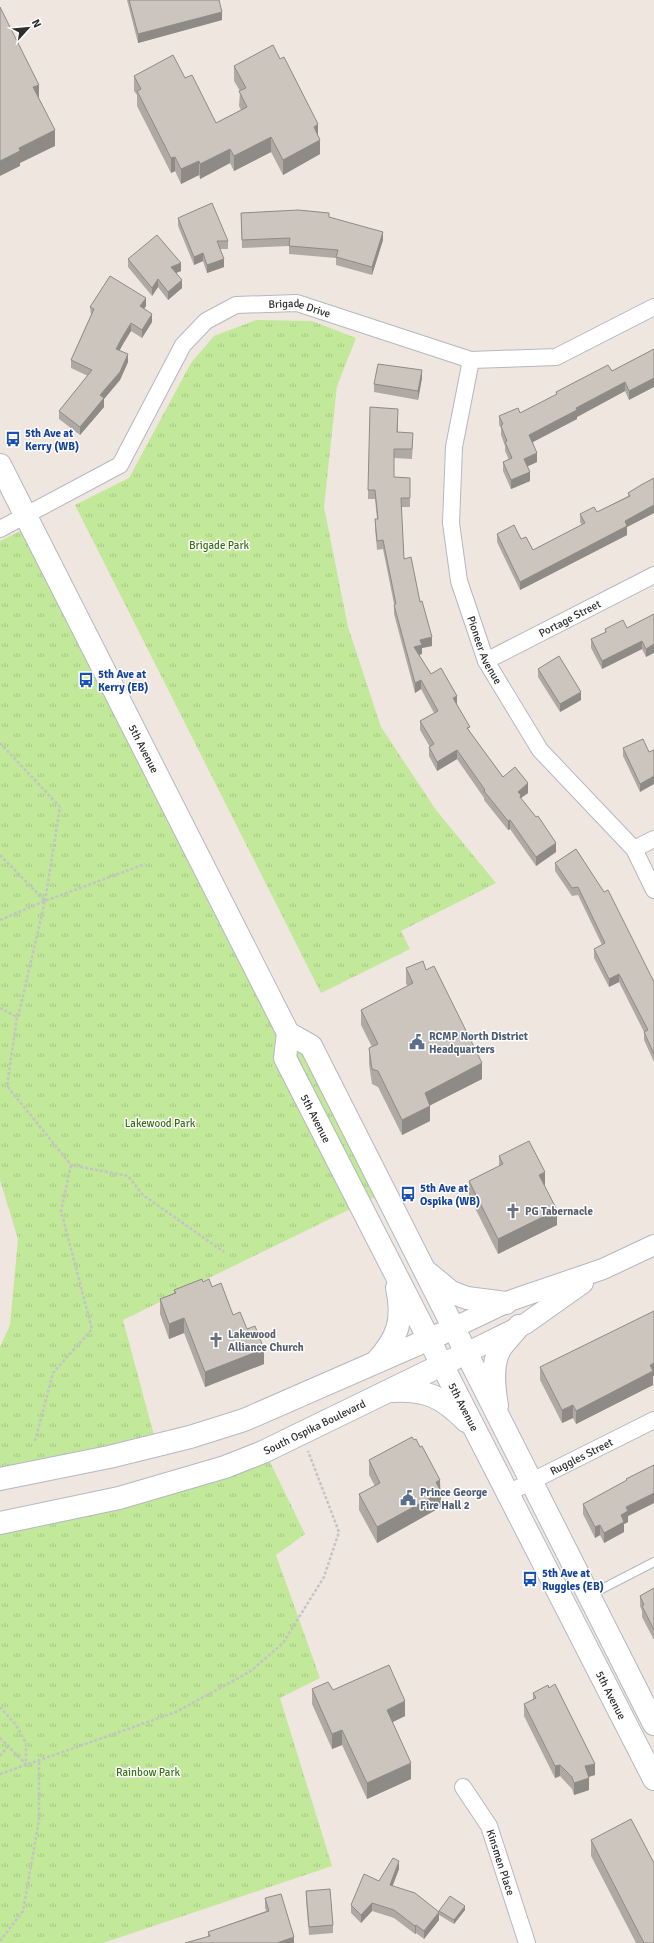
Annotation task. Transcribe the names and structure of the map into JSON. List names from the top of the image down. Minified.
{"streets":{"main road":["5th Avenue","South Ospika Boulevard"],"street":["Brigade Drive","Portage Street","Pioneer Avenue","Ruggles Street","Kinsmen Place"]},"crossings":[["Brigade Drive","Pioneer Avenue"],["Brigade Drive","5th Avenue"],["Portage Street","Pioneer Avenue"],["5th Avenue","South Ospika Boulevard"],["5th Avenue","Ruggles Street"]],"parks":["Brigade Park","Lakewood Park","Rainbow Park"],"places":{"bus stop":["5th Ave at Kerry (WB)","5th Ave at Kerry (EB)","5th Ave at Ospika (WB)","5th Ave at Ruggles (EB)"],"public building":["RCMP North District Headquarters","Prince George Fire Hall 2"],"church":["PG Tabernacle","Lakewood Alliance Church"]},"north":"top right"}
